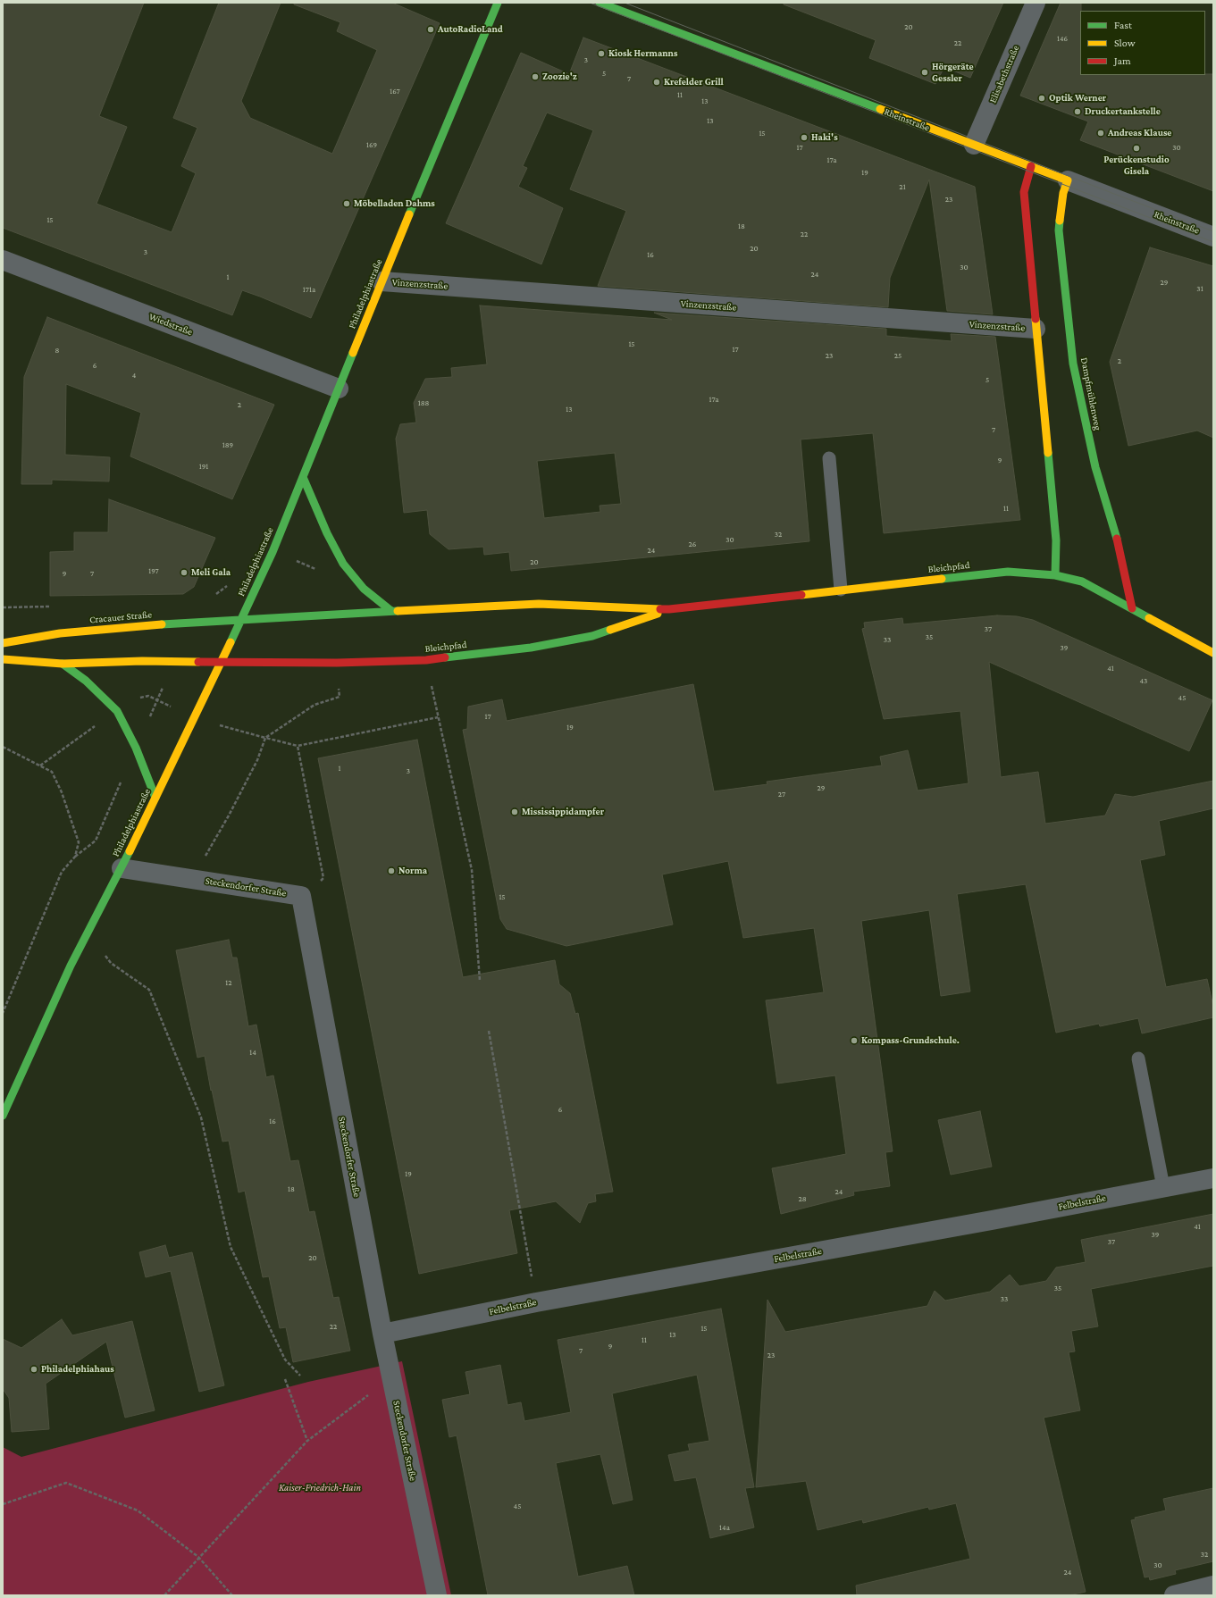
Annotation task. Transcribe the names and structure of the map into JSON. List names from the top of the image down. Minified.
{"streets":{"street":["Elisabethstraße","Rheinstraße","Vinzenzstraße","Philadelphiastraße","Wiedstraße","Dampfmühlenweg","Bleichpfad","Cracauer Straße","Steckendorfer Straße","Felbelstraße"]},"crossings":[["Elisabethstraße","Rheinstraße"],["Rheinstraße","Dampfmühlenweg"],["Vinzenzstraße","Philadelphiastraße"],["Philadelphiastraße","Wiedstraße"],["Philadelphiastraße","Bleichpfad"],["Philadelphiastraße","Cracauer Straße"],["Philadelphiastraße","Steckendorfer Straße"],["Dampfmühlenweg","Bleichpfad"],["Bleichpfad","Cracauer Straße"],["Steckendorfer Straße","Felbelstraße"]],"parks":["Kaiser-Friedrich-Hain"],"places":["AutoRadioLand","Kiosk Hermanns","Hörgeräte Gessler","Zoozie'z","Krefelder Grill","Optik Werner","Druckertankstelle","Andreas Klause","Haki's","Perückenstudio Gisela","Möbelladen Dahms","Meli Gala","Mississippidampfer","Norma","Kompass-Grundschule.","Philadelphiahaus"],"house_numbers":["20","146","22","3","5","7","167","11","13","13","15","169","17","30","17a","19","21","23","15","18","22","20","3","16","30","24","1","29","31","171a","15","17","8","23","25","2","6","4","5","17a","188","2","13","7","189","9","191","11","32","30","26","24","20","197","9","7","37","35","33","39","41","43","45","17","19","1","3","29","27","15","12","14","6","16","19","18","24","28","41","39","37","20","35","33","22","15","13","11","9","7","23","45","14a","32","30","24"],"legend":["Fast","Slow","Jam"]}
